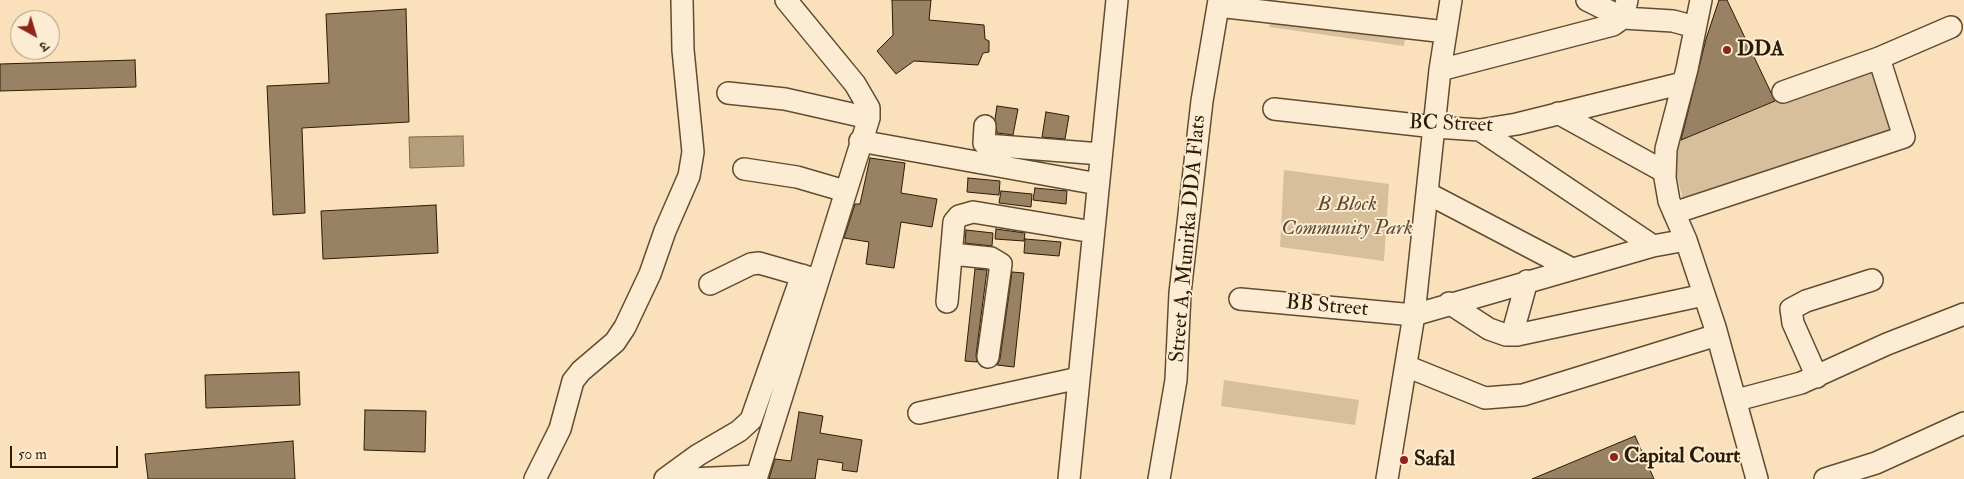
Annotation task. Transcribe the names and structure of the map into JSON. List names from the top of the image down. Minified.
{"streets":{"street":["BC Street","Street A, Munirka DDA Flats","BB Street"]},"parks":["B Block Community Park"],"places":["DDA","Capital Court","Safal"],"scale_bar":"50 m","north":"bottom right"}
